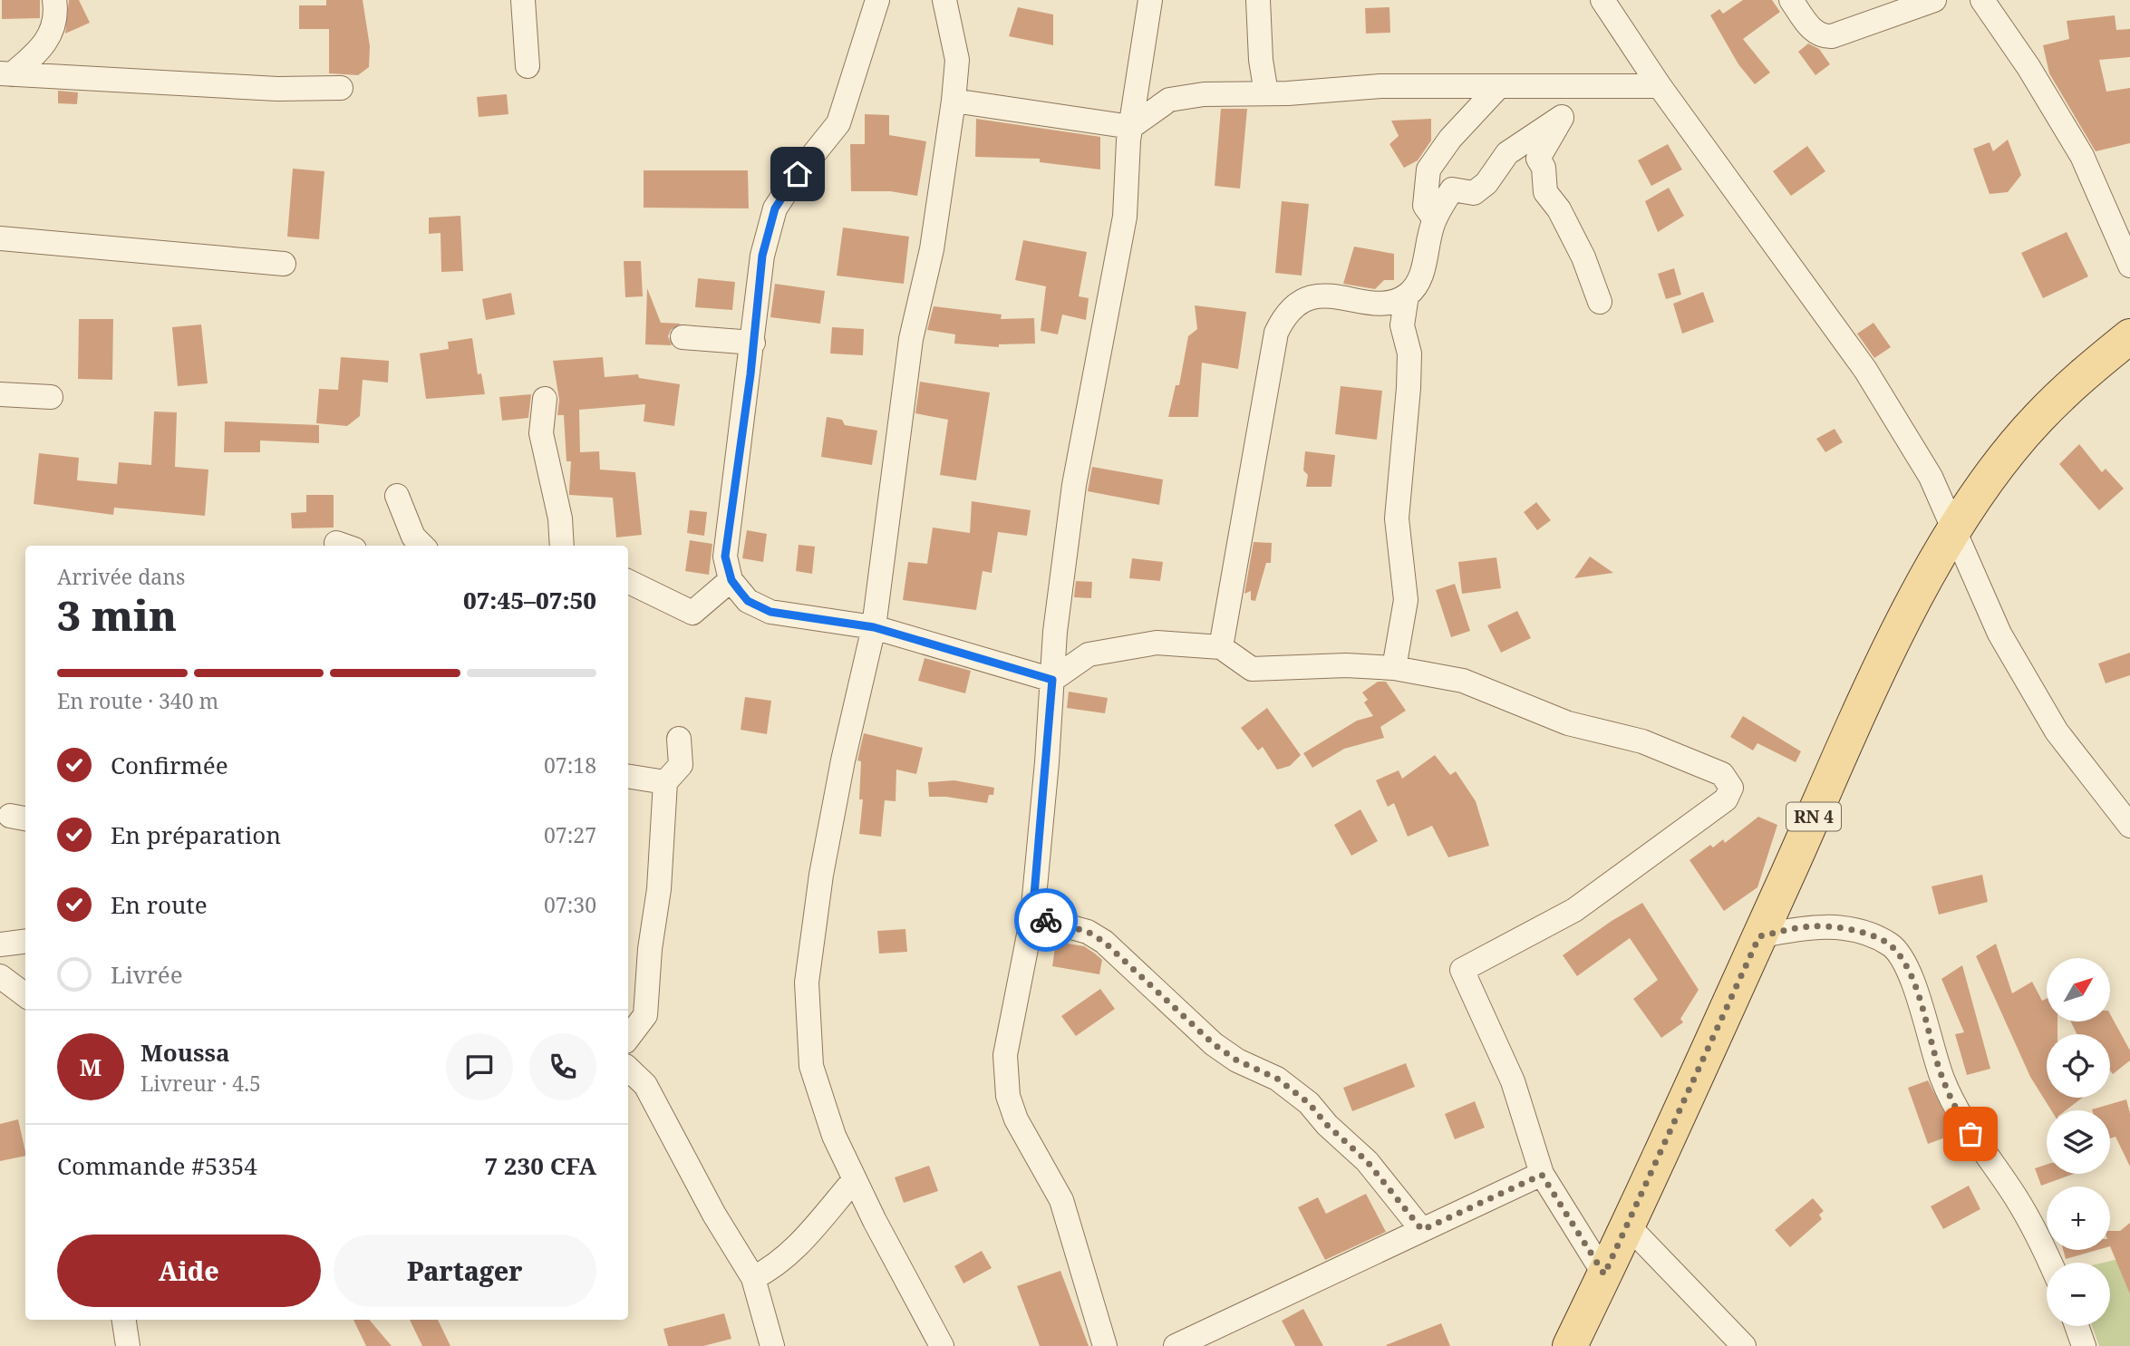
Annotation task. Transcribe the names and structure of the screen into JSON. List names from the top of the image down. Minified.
{"streets":{"main road":["RN 4"]},"north":"top right","page":{"heading":["3 min","Arrivée dans","07:45–07:50"],"panel":["Moussa","Livreur · 4.5","Commande #5354","7 230 CFA"],"bar":"En route · 340 m","list":[["Confirmée","07:18"],["En préparation","07:27"],["En route","07:30"],"Livrée"],"map_buttons":["+","−"],"round":"M","buttons":["Aide","Partager"]}}
